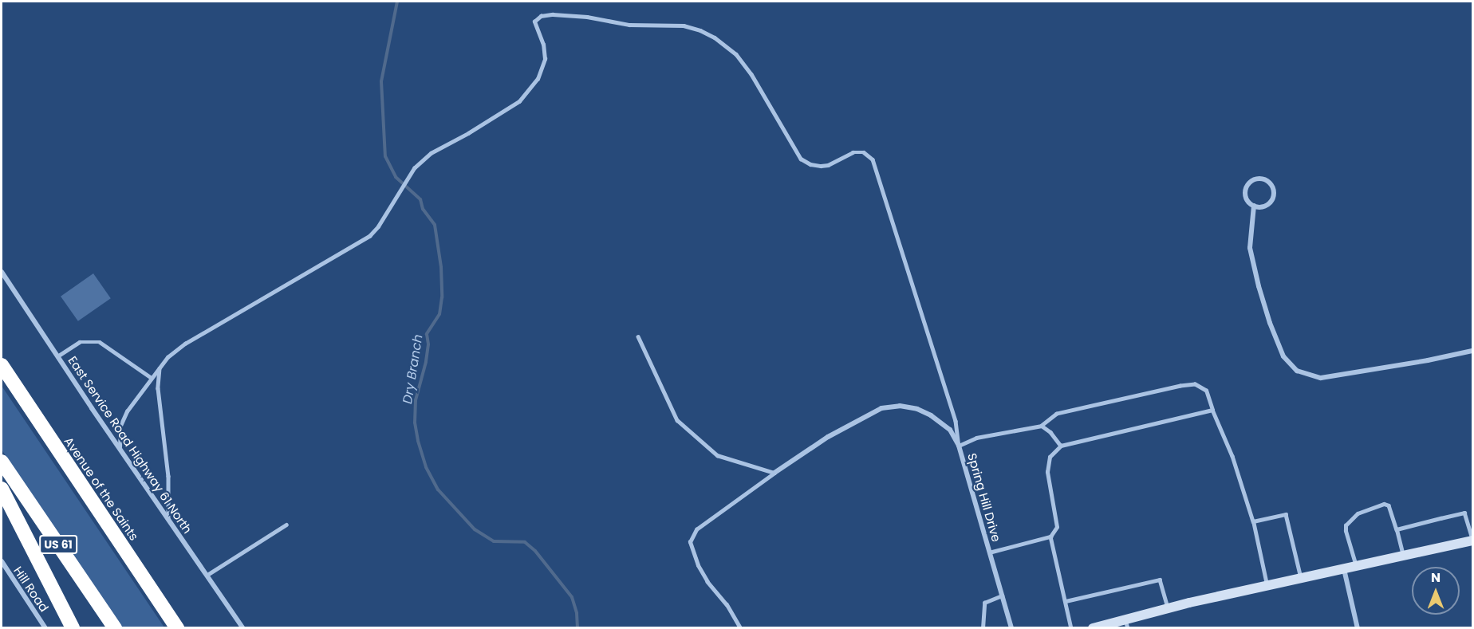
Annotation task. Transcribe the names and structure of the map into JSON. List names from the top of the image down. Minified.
{"streets":{"highway":["Avenue of the Saints","US 61"],"street":["East Service Road Highway 61 North","Spring Hill Drive","Hill Road"]},"water":["Dry Branch"],"north":"top"}
